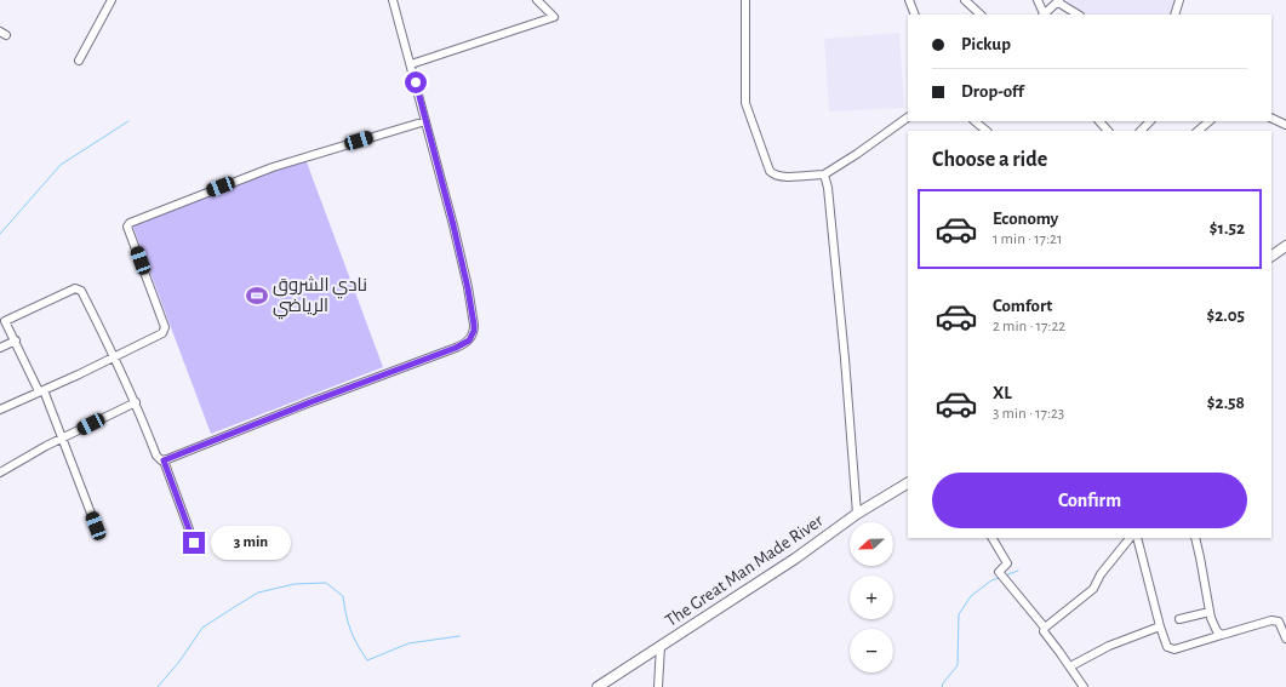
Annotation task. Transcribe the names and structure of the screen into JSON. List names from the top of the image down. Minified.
{"streets":{"main road":["The Great Man Made River"]},"places":{"sports":["نادي الشروق الرياضي"]},"north":"left","page":{"banner":["Pickup","Drop-off"],"heading":"Choose a ride","list":[{"name":"Economy","note":"1 min · 17:21","value":"$1.52"},{"name":"Comfort","note":"2 min · 17:22","value":"$2.05"},{"name":"XL","note":"3 min · 17:23","value":"$2.58"}],"buttons":"Confirm","map_buttons":["+","−"],"bubble":"3 min"}}
